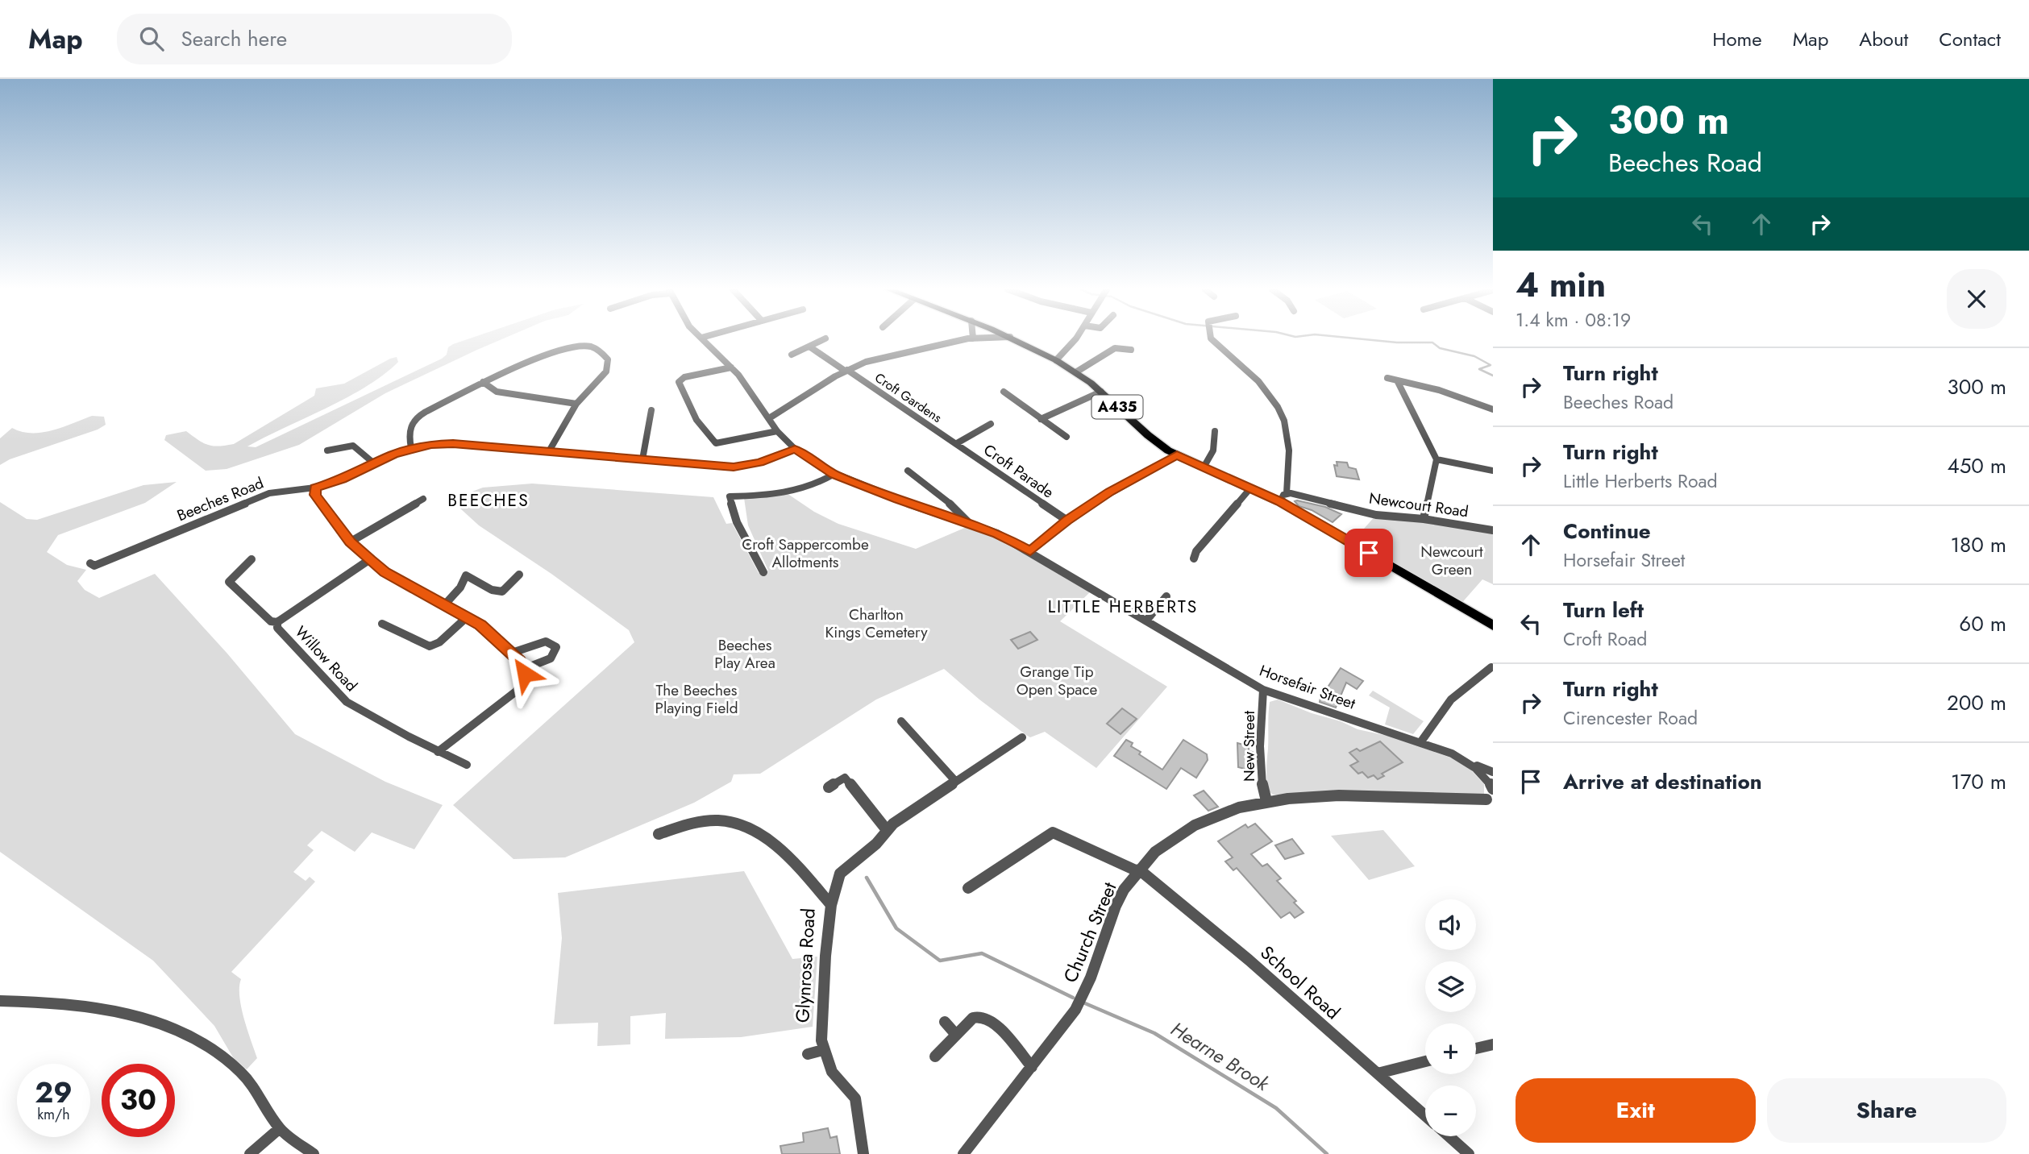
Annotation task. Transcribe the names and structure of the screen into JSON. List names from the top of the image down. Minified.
{"streets":{"main road":["A435"],"street":["Croft Gardens","Croft Parade","Beeches Road","Newcourt Road","Willow Road","Horsefair Street","New Street","Church Street","Glynrosa Road","School Road"]},"crossings":[["Croft Gardens","Croft Parade"],["A435","Newcourt Road"],["Beeches Road","Horsefair Street"],["Horsefair Street","New Street"],["New Street","Church Street"],["Church Street","School Road"]],"districts":["BEECHES","LITTLE HERBERTS"],"water":["Hearne Brook"],"parks":["Croft Sappercombe Allotments","Newcourt Green","Charlton Kings Cemetery","Beeches Play Area","Grange Tip Open Space","The Beeches Playing Field"],"page":{"header":"Map","search":"Search here","nav":["Home","Map","About","Contact"],"turn":["300 m","Beeches Road"],"heading":["4 min","1.4 km · 08:19"],"list":[{"name":"Turn right","note":"Beeches Road","value":"300 m"},{"name":"Turn right","note":"Little Herberts Road","value":"450 m"},{"name":"Continue","note":"Horsefair Street","value":"180 m"},{"name":"Turn left","note":"Croft Road","value":"60 m"},{"name":"Turn right","note":"Cirencester Road","value":"200 m"},{"name":"Arrive at destination","value":"170 m"}],"map_buttons":["+","−"],"speed":"29 km/h","limit":"30","buttons":["Exit","Share"]}}
